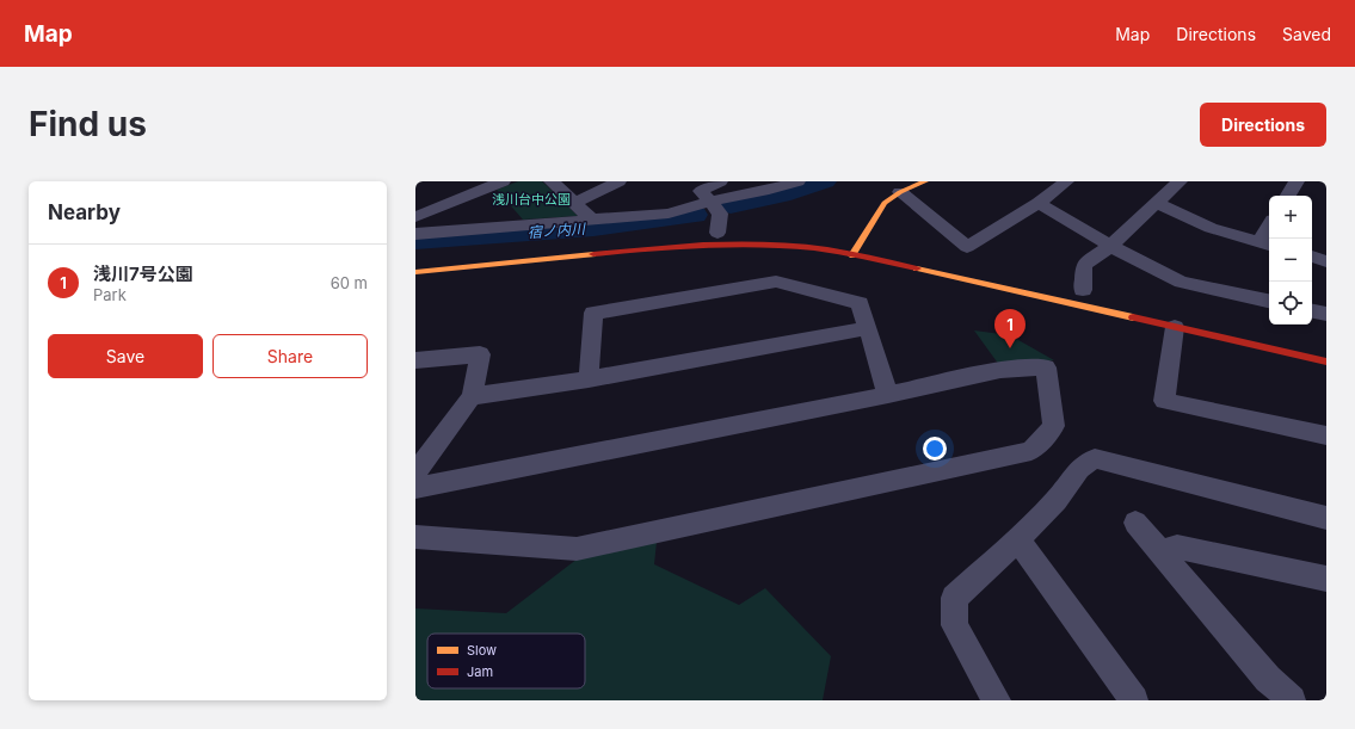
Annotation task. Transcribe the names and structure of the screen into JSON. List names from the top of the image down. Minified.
{"water":["宿ノ内川"],"parks":["浅川台中公園"],"legend":["Slow","Jam"],"page":{"header":"Map","nav":["Map","Directions","Saved"],"buttons":["Directions",["Save","Share"]],"title":"Find us","heading":"Nearby","map_buttons":["+","−"],"list":[{"mark":"1","name":"浅川7号公園","note":"Park","value":"60 m"}],"pins":"1"}}
